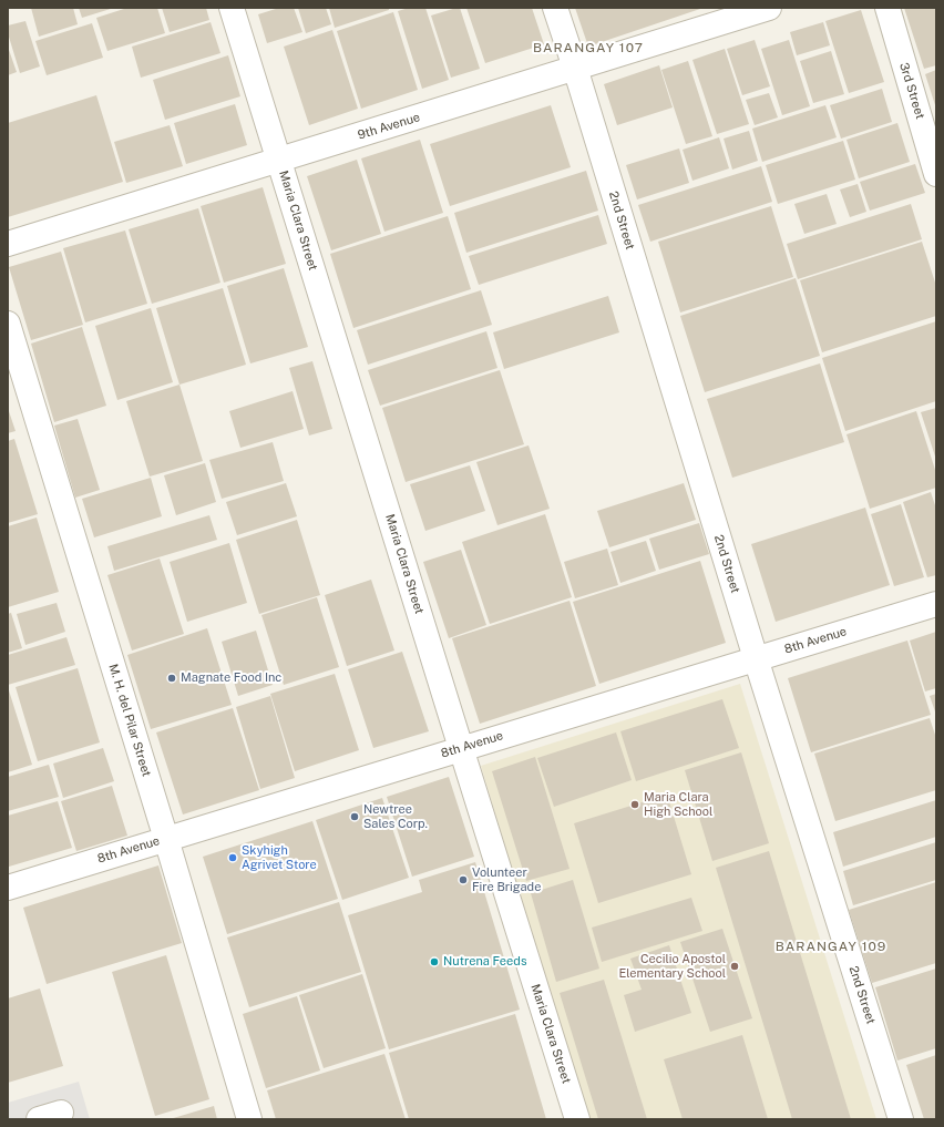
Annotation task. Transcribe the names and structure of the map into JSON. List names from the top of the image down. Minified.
{"streets":{"street":["3rd Street","9th Avenue","Maria Clara Street","2nd Street","8th Avenue","M. H. del Pilar Street"]},"crossings":[["9th Avenue","Maria Clara Street"],["9th Avenue","2nd Street"],["Maria Clara Street","8th Avenue"],["2nd Street","8th Avenue"],["8th Avenue","M. H. del Pilar Street"]],"districts":["BARANGAY 107","BARANGAY 109"],"places":["Magnate Food Inc","Maria Clara High School","Newtree Sales Corp.","Skyhigh Agrivet Store","Volunteer Fire Brigade","Nutrena Feeds","Cecilio Apostol Elementary School"]}
